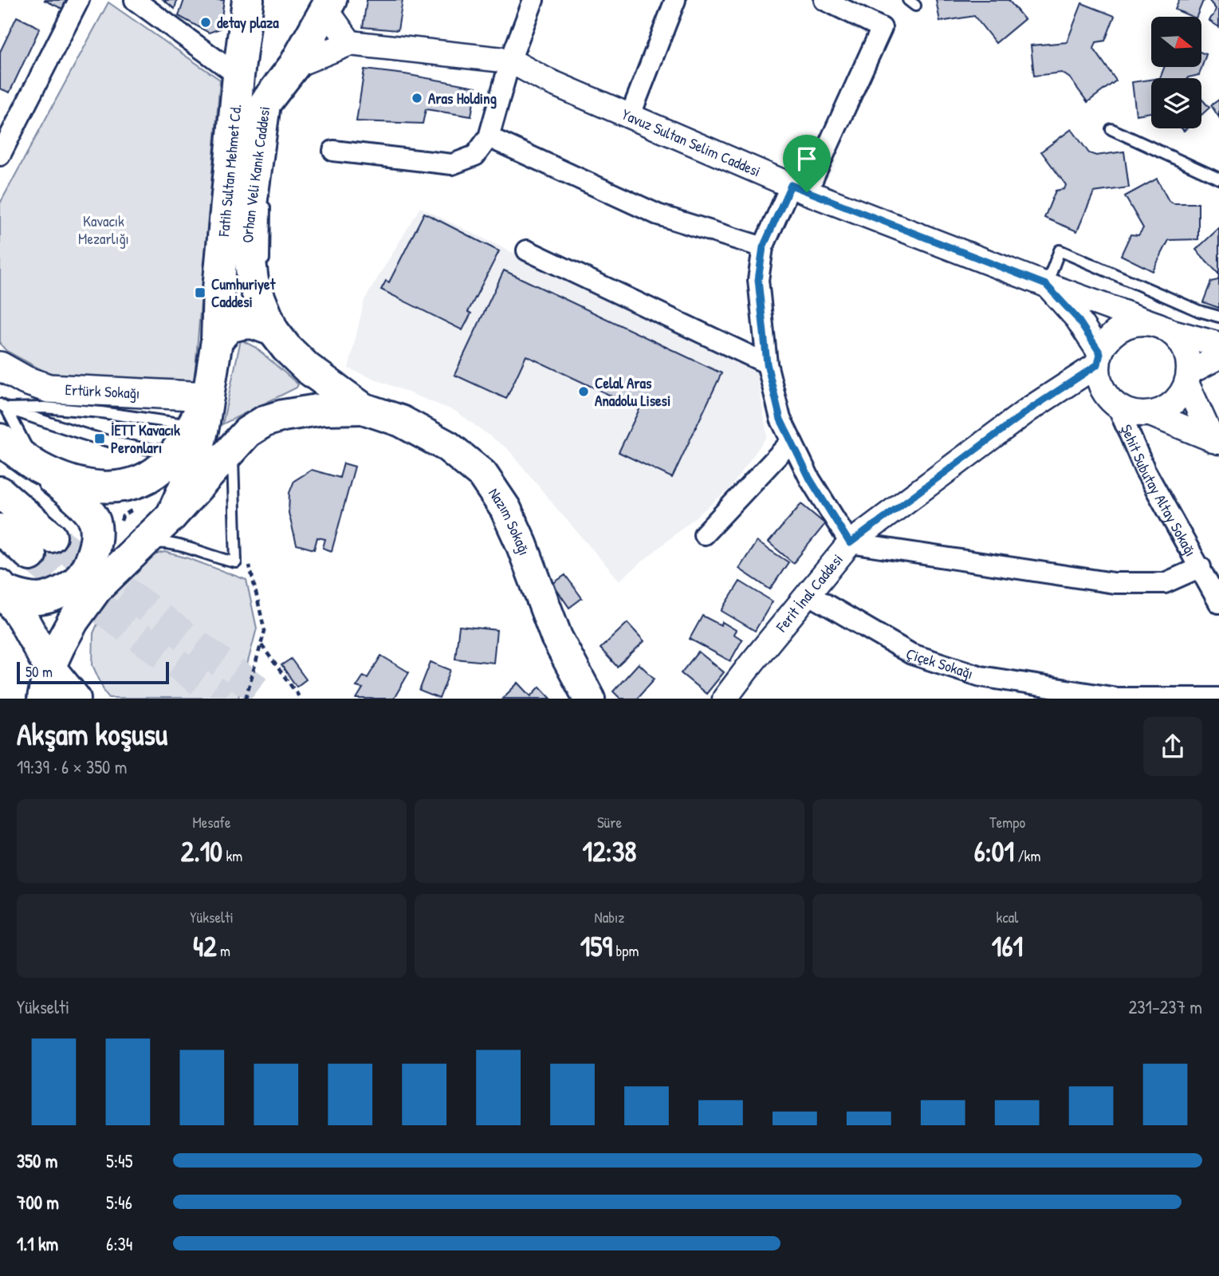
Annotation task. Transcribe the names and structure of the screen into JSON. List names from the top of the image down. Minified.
{"streets":{"main road":["Fatih Sultan Mehmet Cd.","Orhan Veli Kanık Caddesi","Ertürk Sokağı","Nazım Sokağı"],"street":["Yavuz Sultan Selim Caddesi","Şehit Subutay Altay Sokağı","Ferit İnal Caddesi","Çiçek Sokağı"]},"crossings":[["Yavuz Sultan Selim Caddesi","Şehit Subutay Altay Sokağı"],["Yavuz Sultan Selim Caddesi","Ferit İnal Caddesi"],["Fatih Sultan Mehmet Cd.","Ertürk Sokağı"],["Orhan Veli Kanık Caddesi","Nazım Sokağı"],["Şehit Subutay Altay Sokağı","Ferit İnal Caddesi"],["Ferit İnal Caddesi","Çiçek Sokağı"]],"parks":["Kavacık Mezarlığı"],"places":{"other":["detay plaza","Aras Holding","Celal Aras Anadolu Lisesi"],"transit":["Cumhuriyet Caddesi","İETT Kavacık Peronları"]},"scale_bar":"50 m","north":"right","page":{"scale":"50 m","heading":["Akşam koşusu","19:39 · 6 × 350 m"],"stats":[["Mesafe","2.10 km"],["Süre","12:38"],["Tempo","6:01 /km"],["Yükselti","42 m"],["Nabız","159 bpm"],["kcal","161"]],"chart":["Yükselti","231–237 m"],"list":[{"name":"350 m","note":"5:45"},{"name":"700 m","note":"5:46"},{"name":"1.1 km","note":"6:34"}]}}
